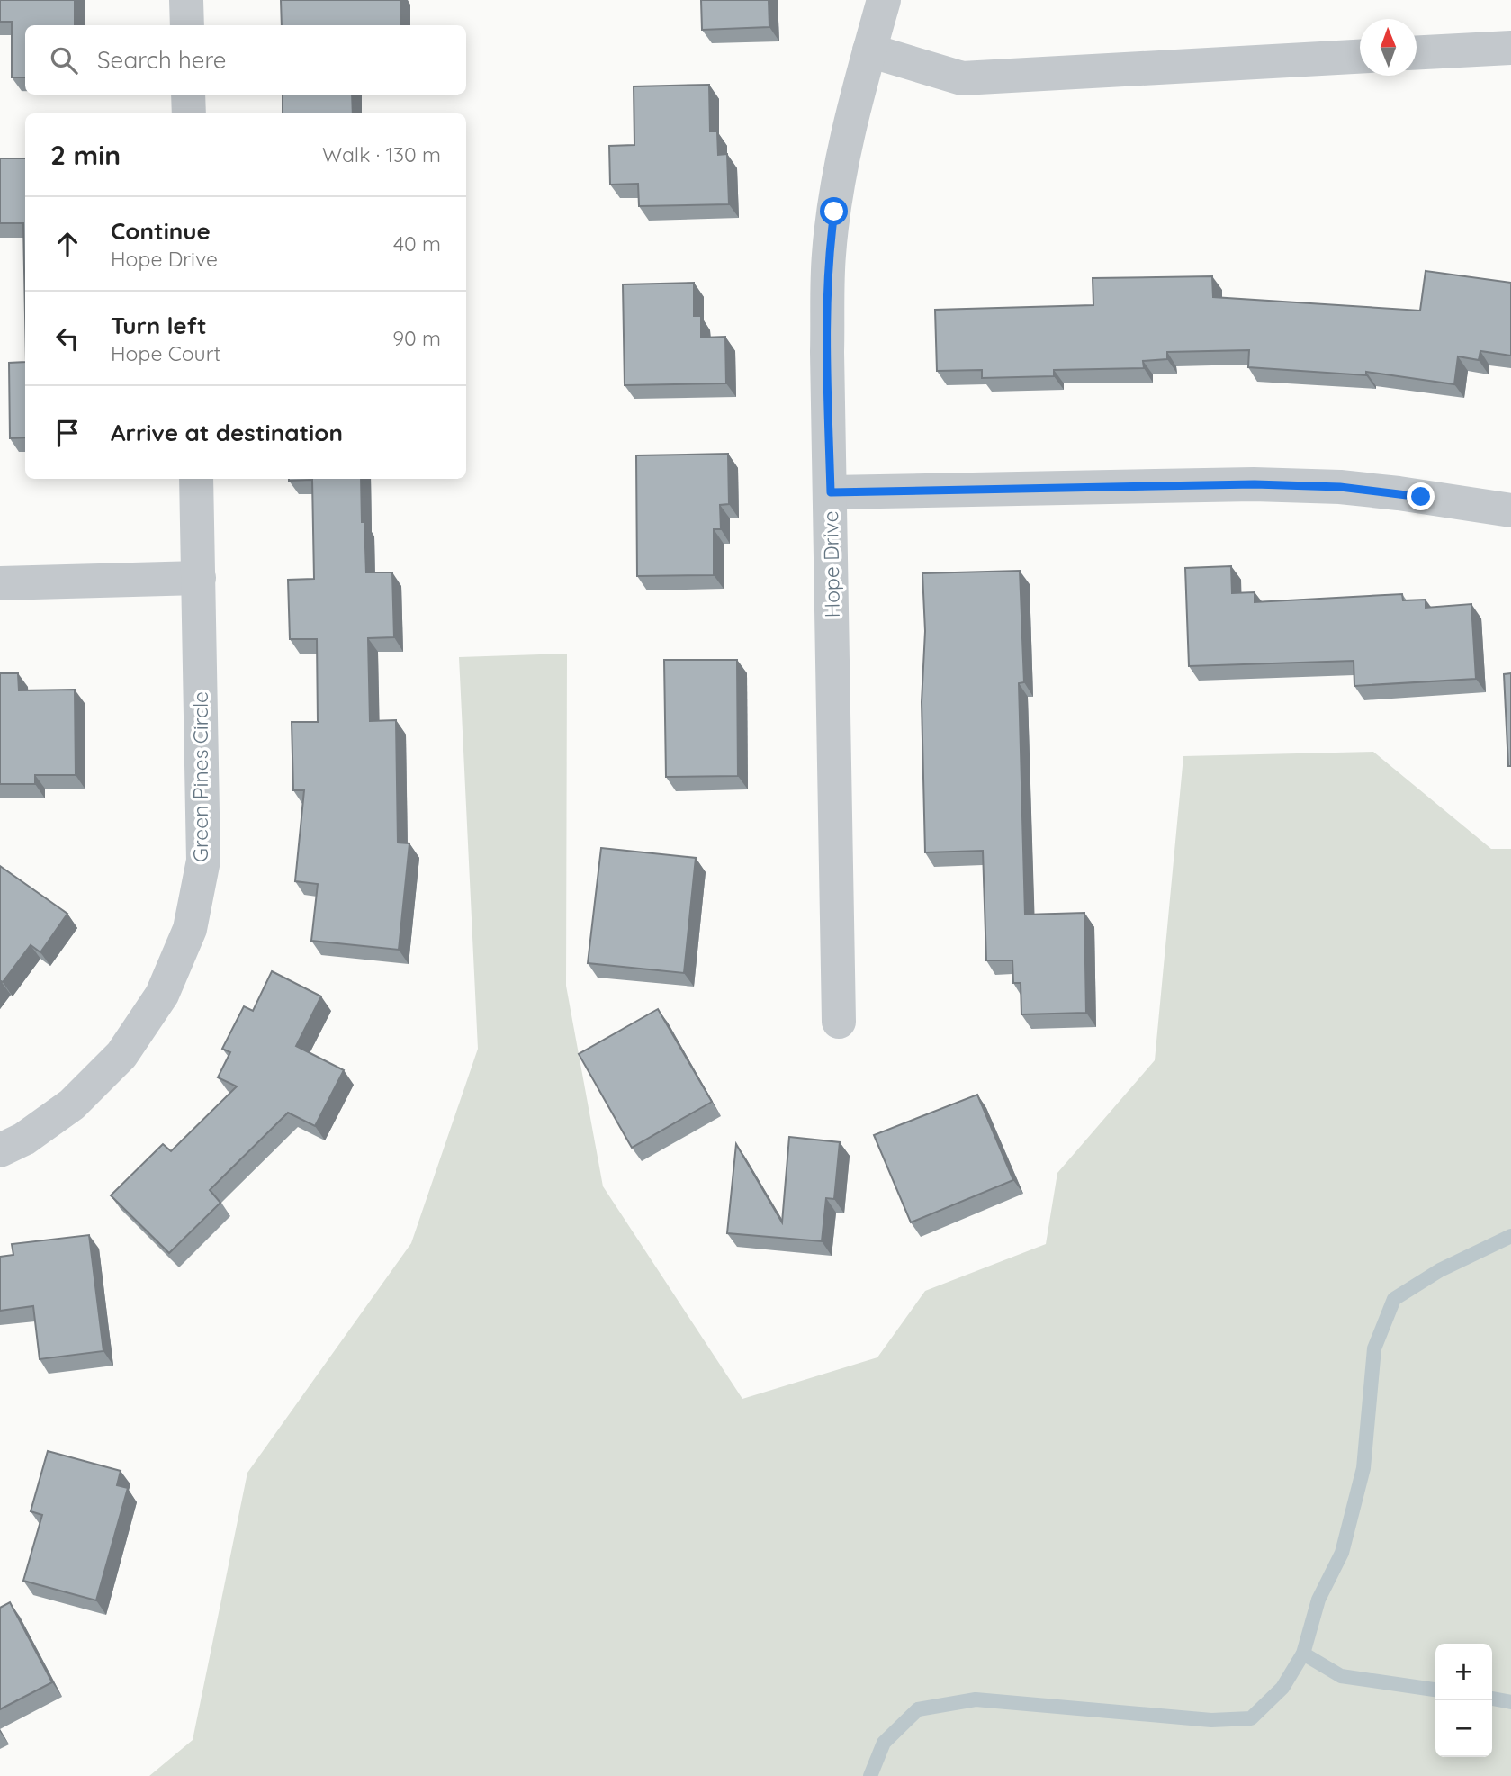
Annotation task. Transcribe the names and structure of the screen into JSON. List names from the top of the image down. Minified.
{"streets":{"street":["Hope Drive","Green Pines Circle"]},"north":"top","page":{"search":"Search here","heading":["2 min","Walk · 130 m"],"list":[["Continue","Hope Drive","40 m"],["Turn left","Hope Court","90 m"],"Arrive at destination"],"map_buttons":["+","−"]}}
